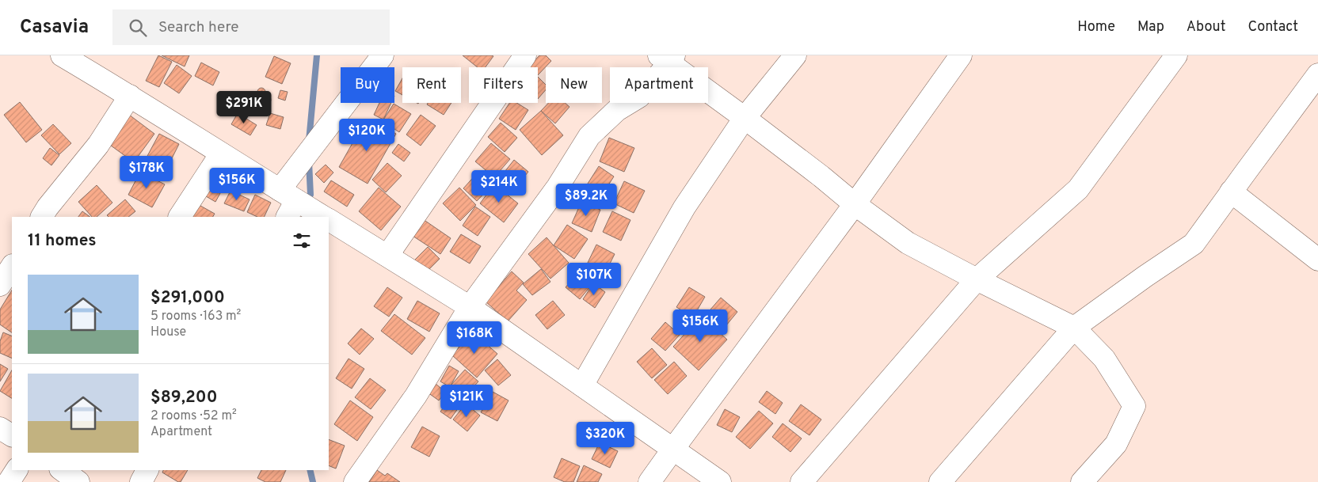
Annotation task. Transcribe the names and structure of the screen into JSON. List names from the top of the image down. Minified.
{"page":{"header":"Casavia","search":"Search here","nav":["Home","Map","About","Contact"],"chip":["Buy","Rent","Filters","New","Apartment"],"price":["$291K","$120K","$178K","$156K","$214K","$89.2K","$107K","$156K","$168K","$121K","$320K"],"heading":"11 homes","list":[{"name":"$291,000","note":"5 rooms · 163 m² · House"},{"name":"$89,200","note":"2 rooms · 52 m² · Apartment"}]}}
